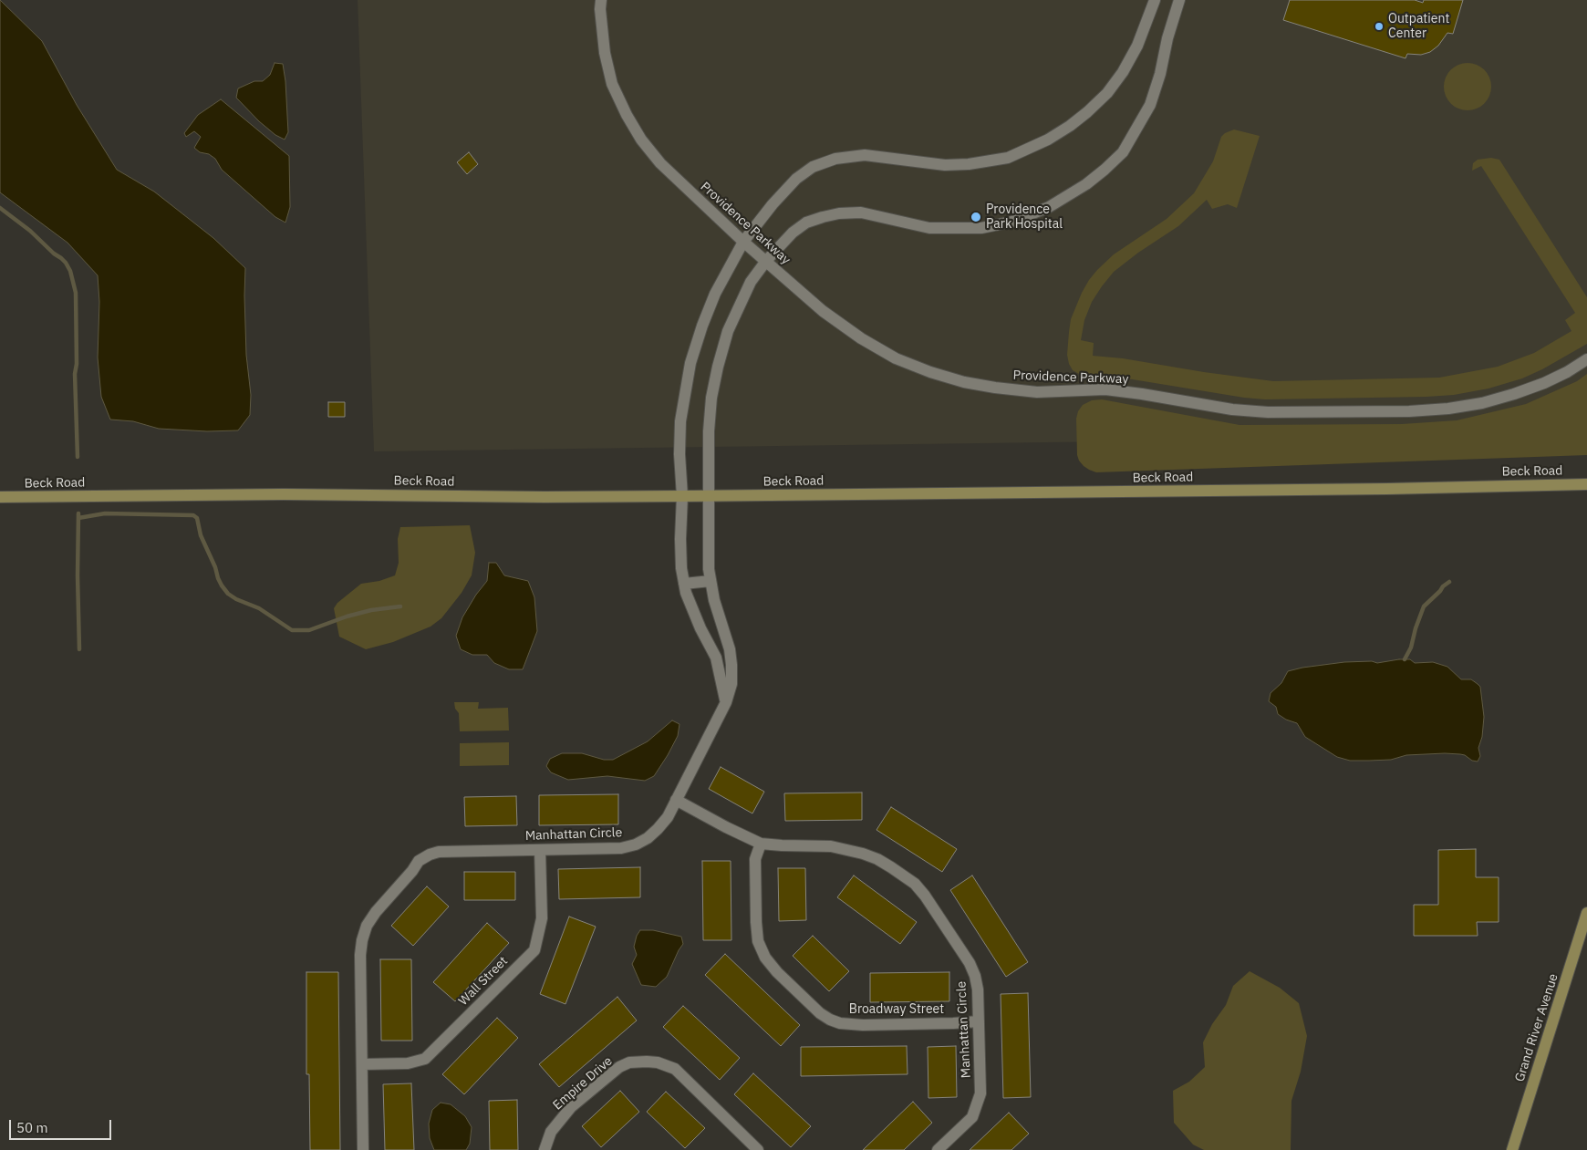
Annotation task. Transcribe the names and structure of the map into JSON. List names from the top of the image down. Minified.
{"streets":{"main road":["Beck Road","Grand River Avenue"],"street":["Providence Parkway","Manhattan Circle","Wall Street","Broadway Street","Empire Drive"]},"crossings":[["Manhattan Circle","Wall Street"],["Manhattan Circle","Broadway Street"]],"places":["Outpatient Center","Providence Park Hospital"],"scale_bar":"50 m"}
